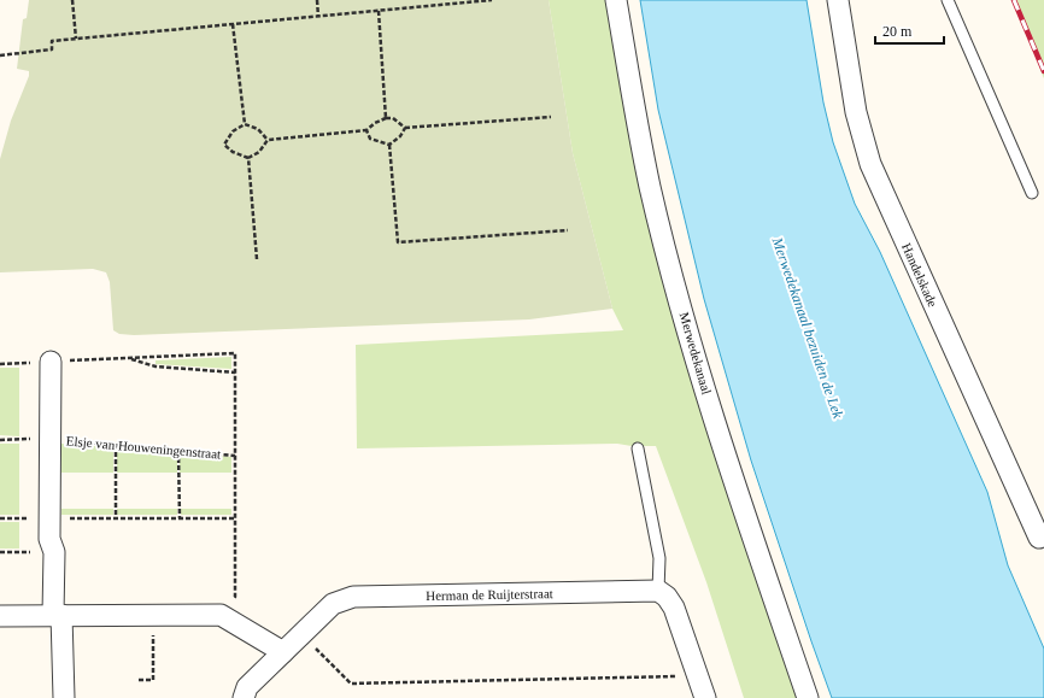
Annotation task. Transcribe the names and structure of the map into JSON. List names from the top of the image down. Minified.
{"streets":{"street":["Handelskade","Merwedekanaal","Elsje van Houweningenstraat","Herman de Ruijterstraat"]},"water":["Merwedekanaal bezuiden de Lek"],"scale_bar":"20 m"}
